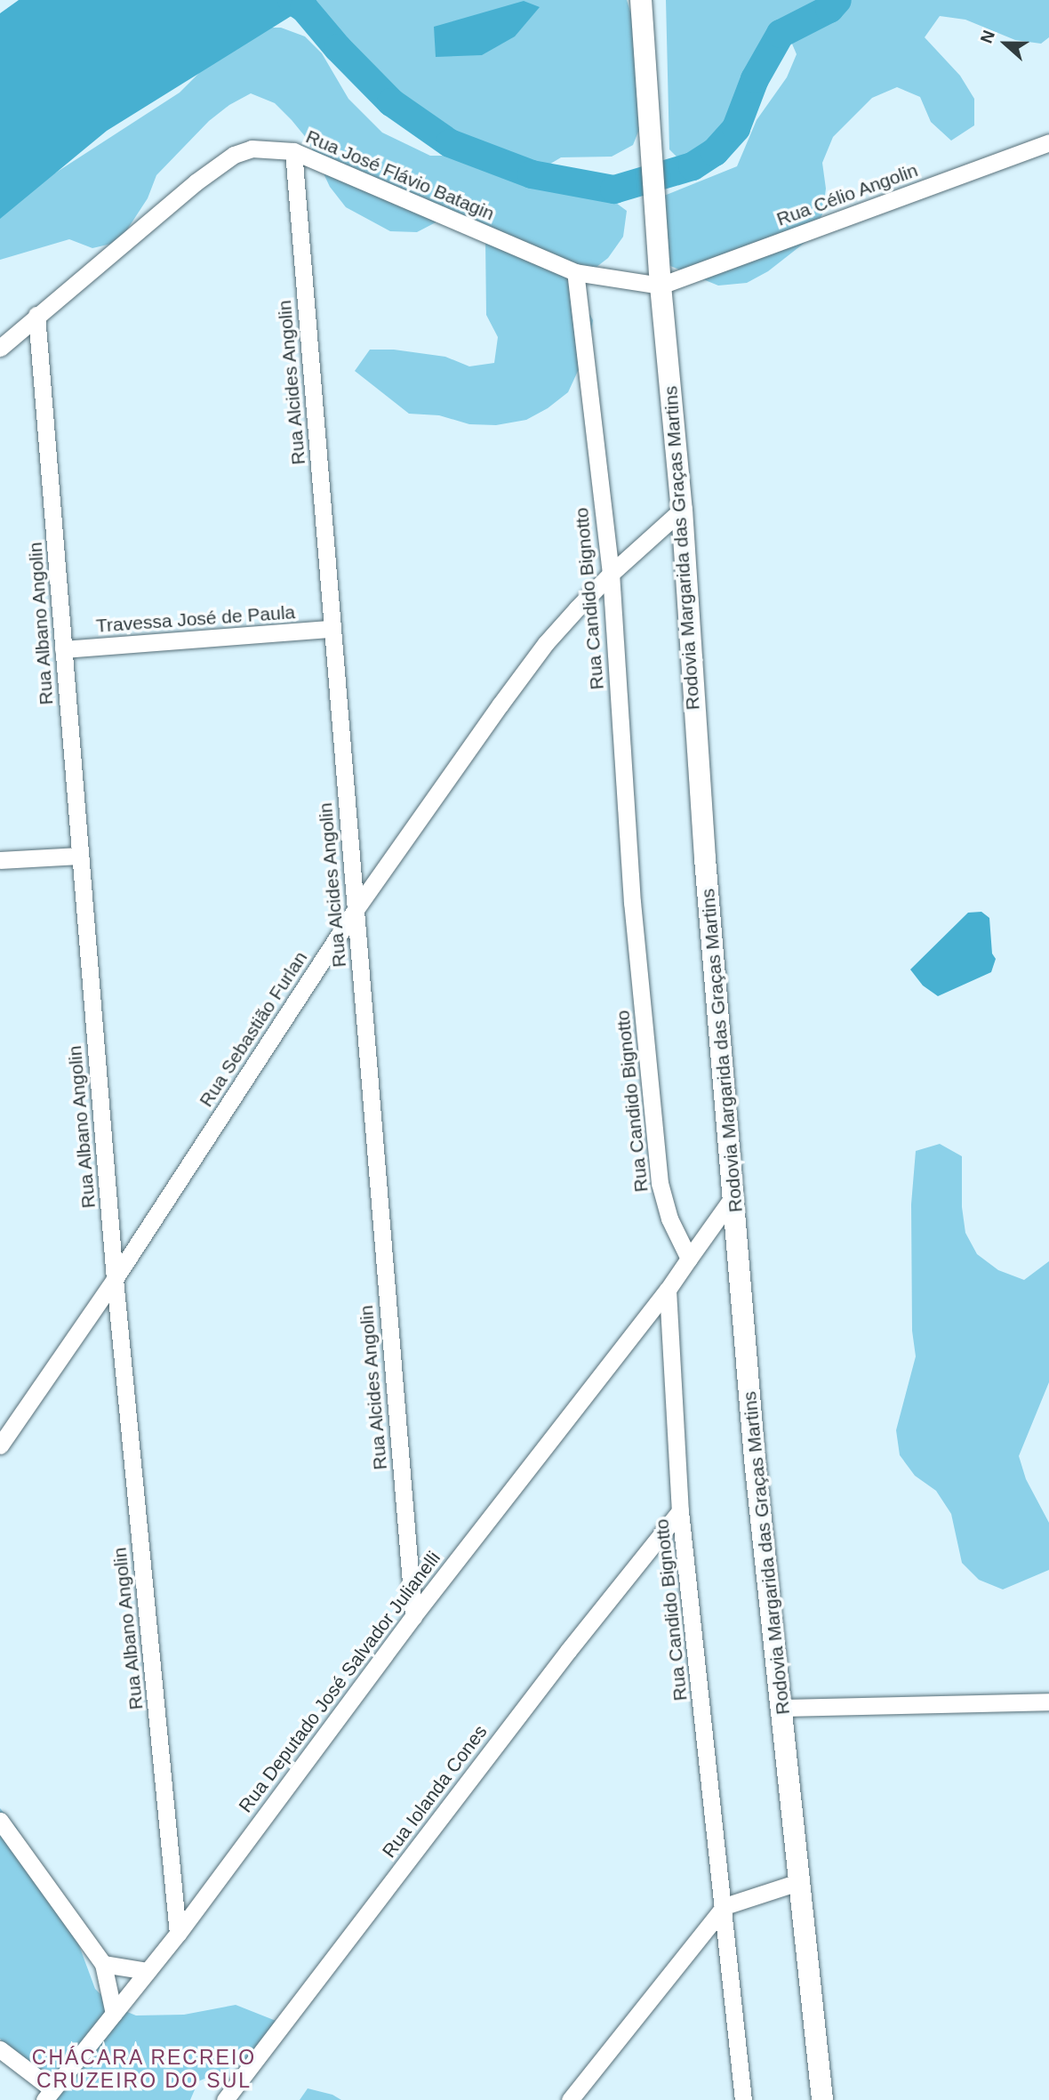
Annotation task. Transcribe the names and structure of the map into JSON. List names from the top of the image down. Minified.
{"streets":{"main road":["Rodovia Margarida das Graças Martins"],"street":["Rua José Flávio Batagin","Rua Célio Angolin","Rua Alcides Angolin","Rua Candido Bignotto","Travessa José de Paula","Rua Albano Angolin","Rua Sebastião Furlan","Rua Deputado José Salvador Julianelli","Rua Iolanda Cones"]},"crossings":[["Rua José Flávio Batagin","Rua Célio Angolin"],["Rua José Flávio Batagin","Rua Alcides Angolin"],["Rua José Flávio Batagin","Rodovia Margarida das Graças Martins"],["Rua José Flávio Batagin","Rua Candido Bignotto"],["Rua José Flávio Batagin","Rua Albano Angolin"],["Rua Célio Angolin","Rodovia Margarida das Graças Martins"],["Rua Alcides Angolin","Travessa José de Paula"],["Rua Alcides Angolin","Rua Sebastião Furlan"],["Rua Alcides Angolin","Rua Deputado José Salvador Julianelli"],["Rodovia Margarida das Graças Martins","Rua Sebastião Furlan"],["Rua Candido Bignotto","Rua Sebastião Furlan"],["Rua Candido Bignotto","Rua Deputado José Salvador Julianelli"],["Rua Candido Bignotto","Rua Iolanda Cones"],["Travessa José de Paula","Rua Albano Angolin"],["Rua Albano Angolin","Rua Sebastião Furlan"],["Rua Albano Angolin","Rua Deputado José Salvador Julianelli"]],"districts":["CHÁCARA RECREIO CRUZEIRO DO SUL"],"north":"left"}
